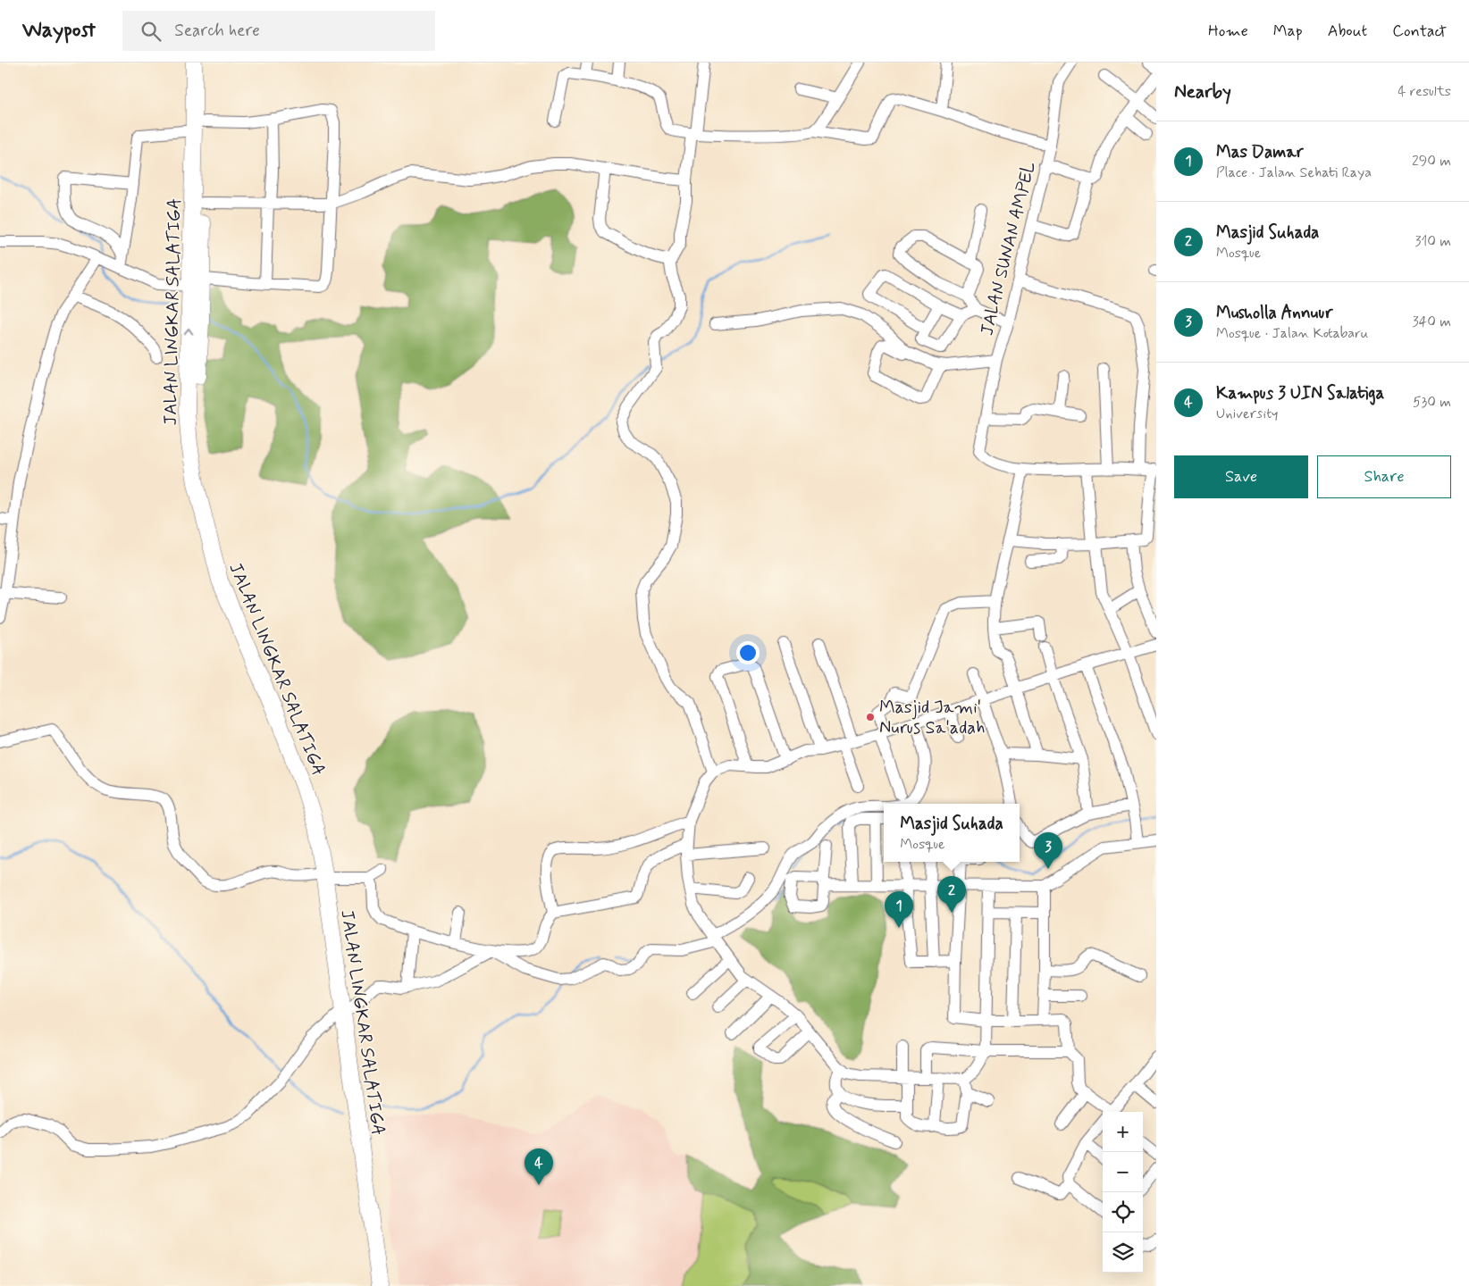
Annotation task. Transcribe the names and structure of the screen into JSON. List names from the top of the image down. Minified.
{"streets":{"highway":["JALAN LINGKAR SALATIGA"],"street":["JALAN SUNAN AMPEL"]},"places":["Masjid Jami' Nurus Sa'adah"],"page":{"header":"Waypost","search":"Search here","nav":["Home","Map","About","Contact"],"heading":["Nearby","4 results"],"list":[{"mark":"1","name":"Mas Damar","note":"Place · Jalan Sehati Raya","value":"290 m"},{"mark":"2","name":"Masjid Suhada","note":"Mosque","value":"310 m"},{"mark":"3","name":"Musholla Annuur","note":"Mosque · Jalan Kotabaru","value":"340 m"},{"mark":"4","name":"Kampus 3 UIN Salatiga","note":"University","value":"530 m"}],"buttons":["Save","Share"],"popup":["Masjid Suhada","Mosque"],"pins":["3","2","1","4"],"map_buttons":["+","−"]}}
